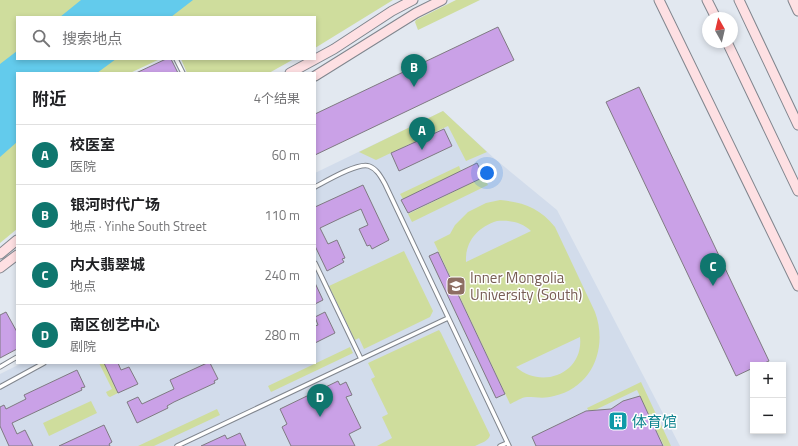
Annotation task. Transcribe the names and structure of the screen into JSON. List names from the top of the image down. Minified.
{"places":{"school or university":["Inner Mongolia University (South)"],"building":["体育馆"]},"north":"top","page":{"search":"搜索地点","pins":["B","A","C","D"],"heading":["附近","4个结果"],"list":[{"mark":"A","name":"校医室","note":"医院","value":"60 m"},{"mark":"B","name":"银河时代广场","note":"地点 · Yinhe South Street","value":"110 m"},{"mark":"C","name":"内大翡翠城","note":"地点","value":"240 m"},{"mark":"D","name":"南区创艺中心","note":"剧院","value":"280 m"}],"map_buttons":["+","−"]}}
